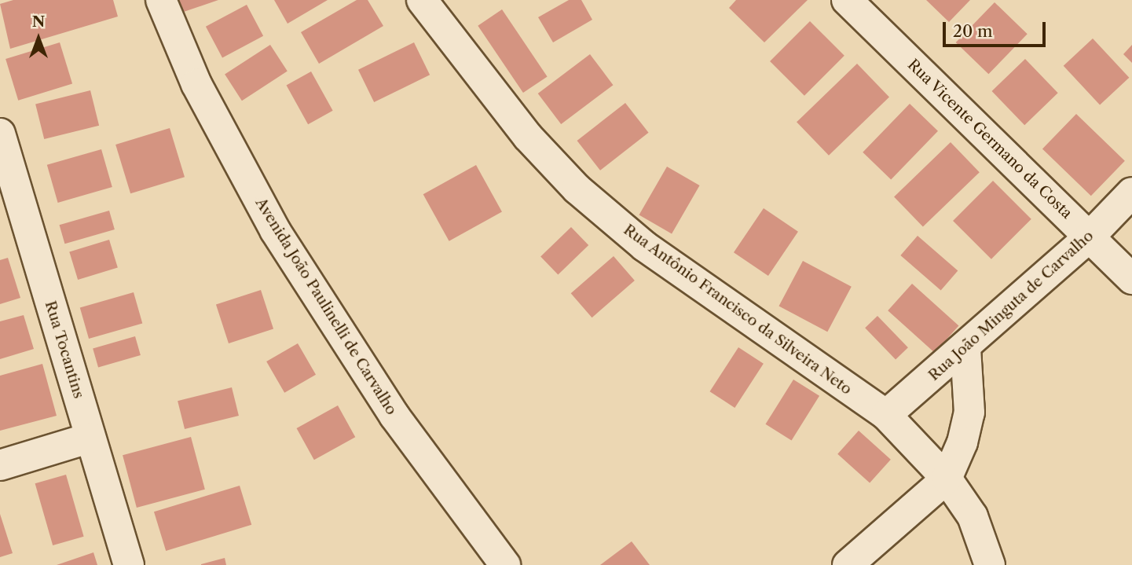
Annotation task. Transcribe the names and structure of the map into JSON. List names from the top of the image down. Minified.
{"streets":{"street":["Rua Vicente Germano da Costa","Rua João Minguta de Carvalho","Avenida João Paulinelli de Carvalho","Rua Antônio Francisco da Silveira Neto","Rua Tocantins"]},"crossings":[["Rua Vicente Germano da Costa","Rua João Minguta de Carvalho"],["Rua João Minguta de Carvalho","Rua Antônio Francisco da Silveira Neto"]],"scale_bar":"20 m","north":"top"}
